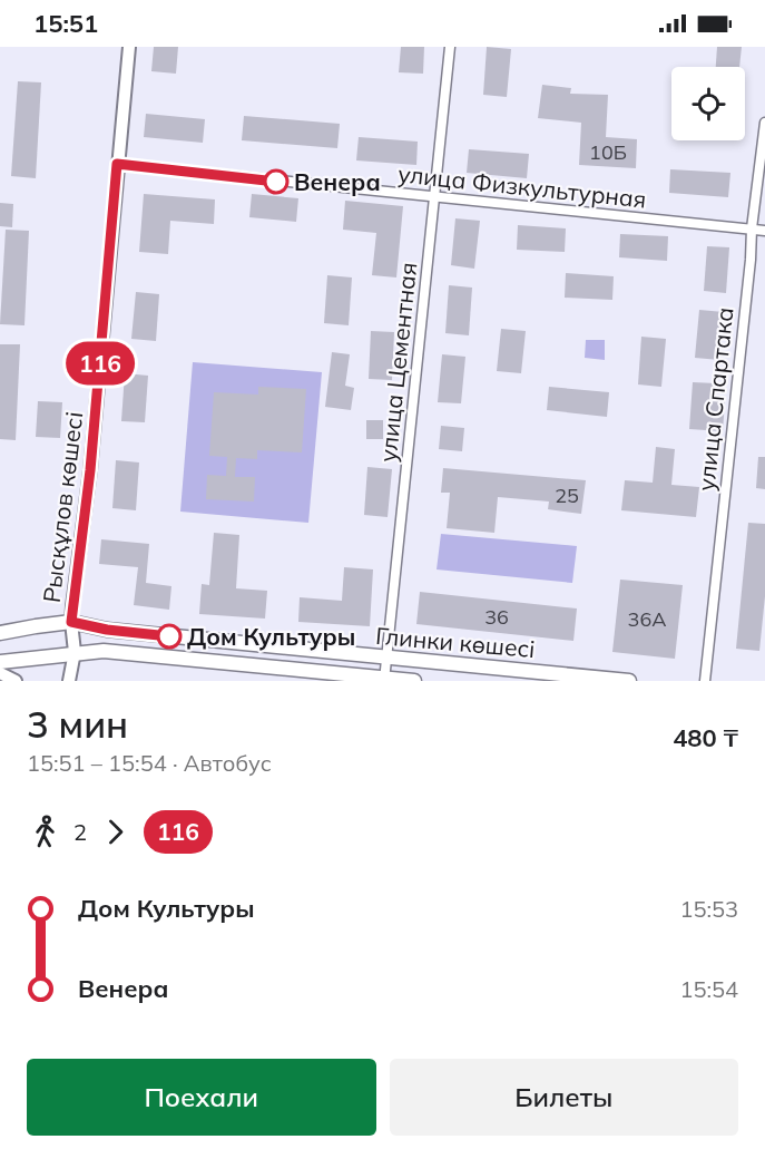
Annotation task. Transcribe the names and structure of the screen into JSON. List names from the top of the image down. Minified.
{"streets":{"main road":["Глинки көшесі"],"street":["улица Физкультурная","улица Цементная","улица Спартака","Рысқұлов көшесі"]},"crossings":[["улица Физкультурная","улица Цементная"],["улица Физкультурная","улица Спартака"],["улица Физкультурная","Рысқұлов көшесі"],["улица Цементная","Глинки көшесі"],["Рысқұлов көшесі","Глинки көшесі"]],"places":["Венера","Дом Культуры"],"lines":["bus line 116"],"house_numbers":["10Б","25","36","36А"],"page":{"status":"15:51","on_map":"116","heading":["3 мин","15:51 – 15:54 · Автобус","480 ₸"],"legs":["2","116"],"list":[{"name":"Дом Культуры","value":"15:53"},{"name":"Венера","value":"15:54"}],"buttons":["Поехали","Билеты"]}}
